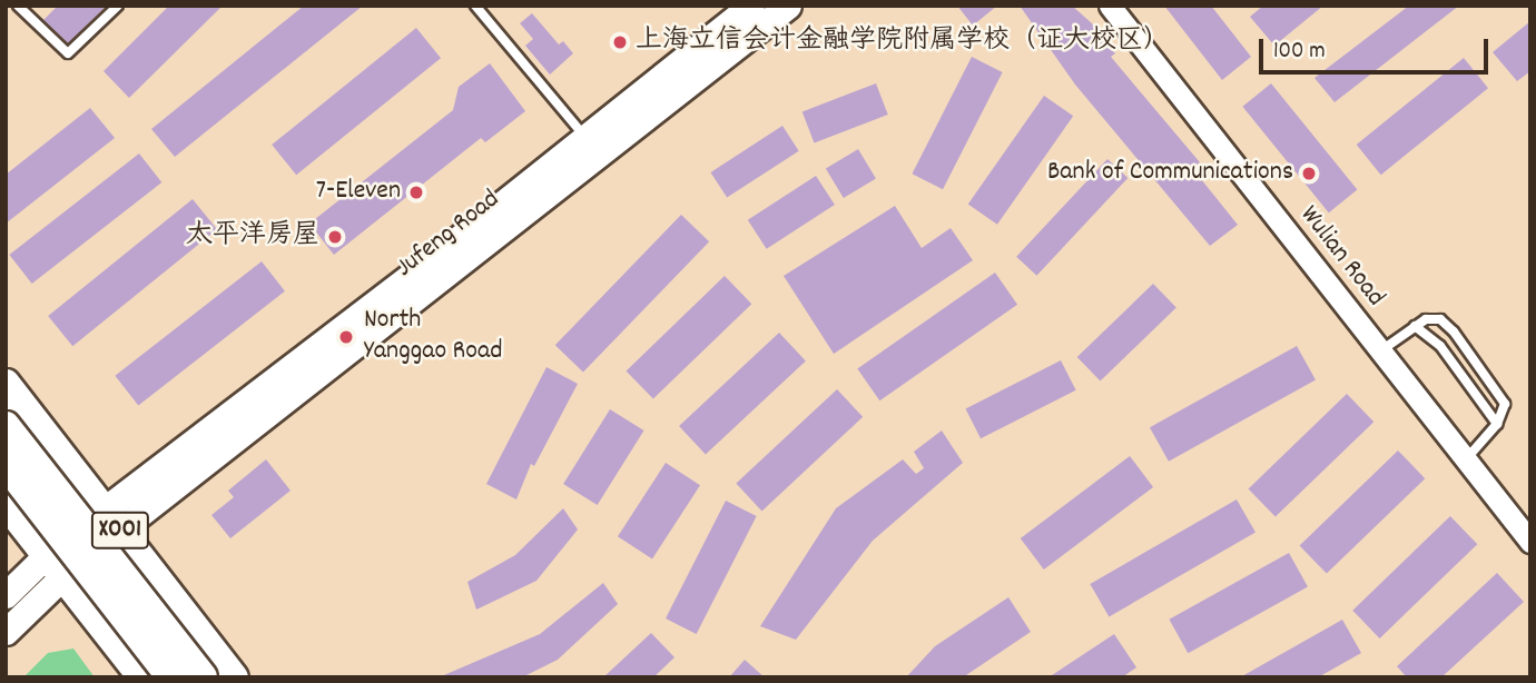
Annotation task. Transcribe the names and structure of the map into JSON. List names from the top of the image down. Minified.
{"streets":{"main road":["Jufeng Road","X001"],"street":["Wulian Road"]},"crossings":[["Jufeng Road","X001"]],"places":["上海立信会计金融学院附属学校（证大校区）","Bank of Communications","7-Eleven","太平洋房屋","North Yanggao Road"],"scale_bar":"100 m"}
